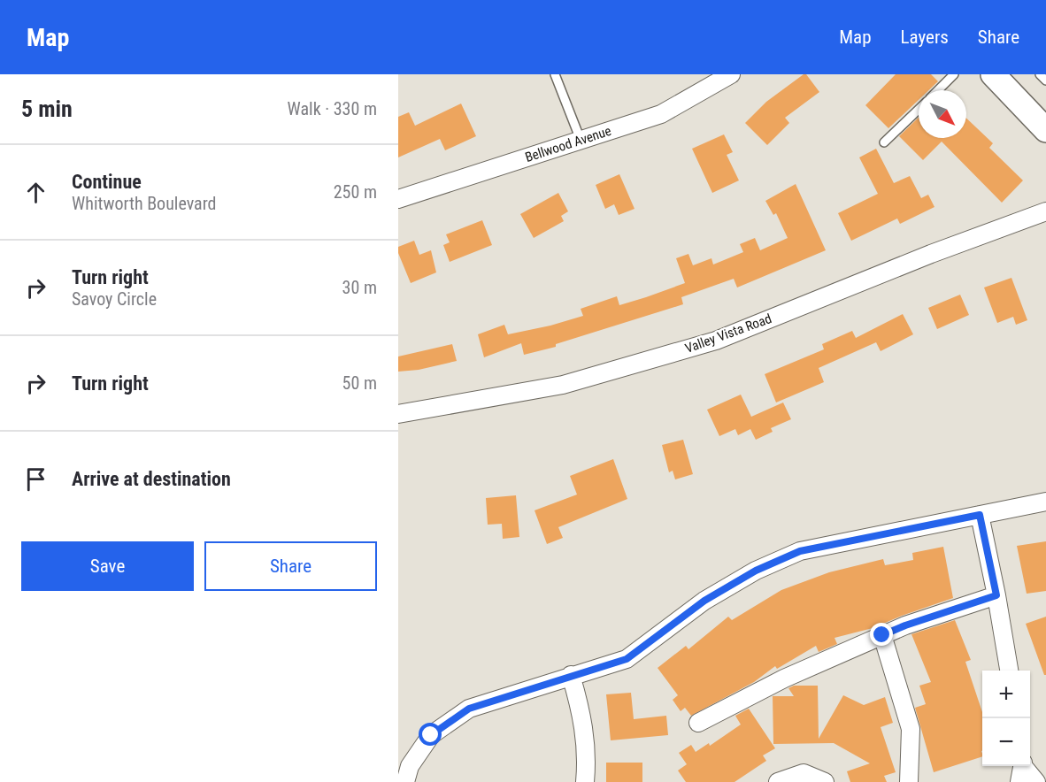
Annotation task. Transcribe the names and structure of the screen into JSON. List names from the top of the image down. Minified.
{"streets":{"street":["Bellwood Avenue","Valley Vista Road"]},"north":"bottom right","page":{"header":"Map","nav":["Map","Layers","Share"],"heading":["5 min","Walk · 330 m"],"list":[["Continue","Whitworth Boulevard","250 m"],["Turn right","Savoy Circle","30 m"],["Turn right","50 m"],"Arrive at destination"],"buttons":["Save","Share"],"map_buttons":["+","−"]}}
